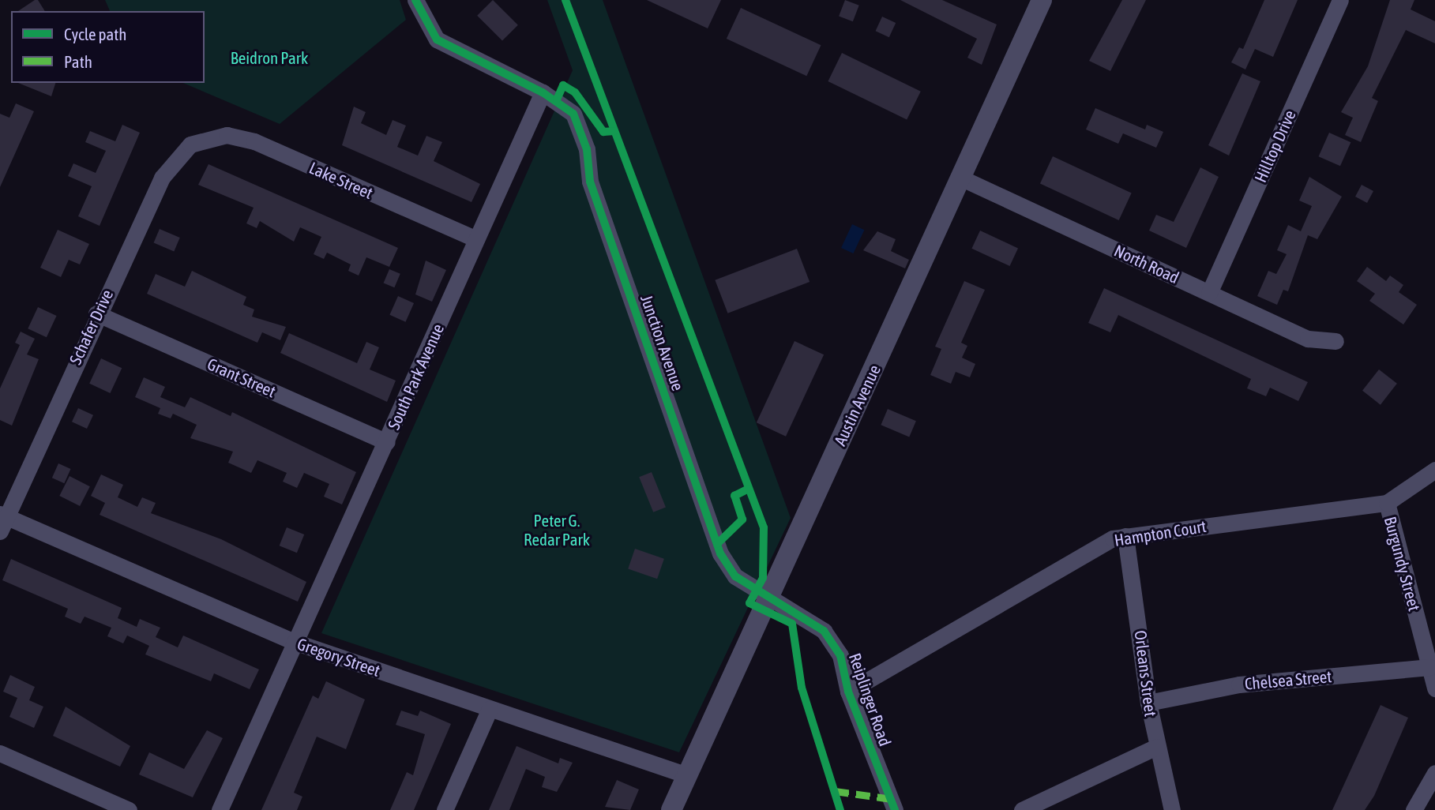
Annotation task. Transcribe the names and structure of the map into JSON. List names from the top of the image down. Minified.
{"streets":{"street":["Hilltop Drive","Lake Street","North Road","Schafer Drive","Junction Avenue","South Park Avenue","Grant Street","Austin Avenue","Hampton Court","Burgundy Street","Gregory Street","Orleans Street","Chelsea Street","Reiplinger Road"]},"crossings":[["Hilltop Drive","North Road"],["Lake Street","Schafer Drive"],["Lake Street","South Park Avenue"],["North Road","Austin Avenue"],["Schafer Drive","Grant Street"],["Schafer Drive","Gregory Street"],["Junction Avenue","South Park Avenue"],["Junction Avenue","Austin Avenue"],["Junction Avenue","Reiplinger Road"],["South Park Avenue","Grant Street"],["South Park Avenue","Gregory Street"],["Austin Avenue","Gregory Street"],["Austin Avenue","Reiplinger Road"],["Hampton Court","Burgundy Street"],["Hampton Court","Orleans Street"],["Hampton Court","Reiplinger Road"],["Burgundy Street","Chelsea Street"],["Orleans Street","Chelsea Street"]],"parks":["Beidron Park","Peter G. Redar Park"],"legend":["Cycle path","Path"]}
